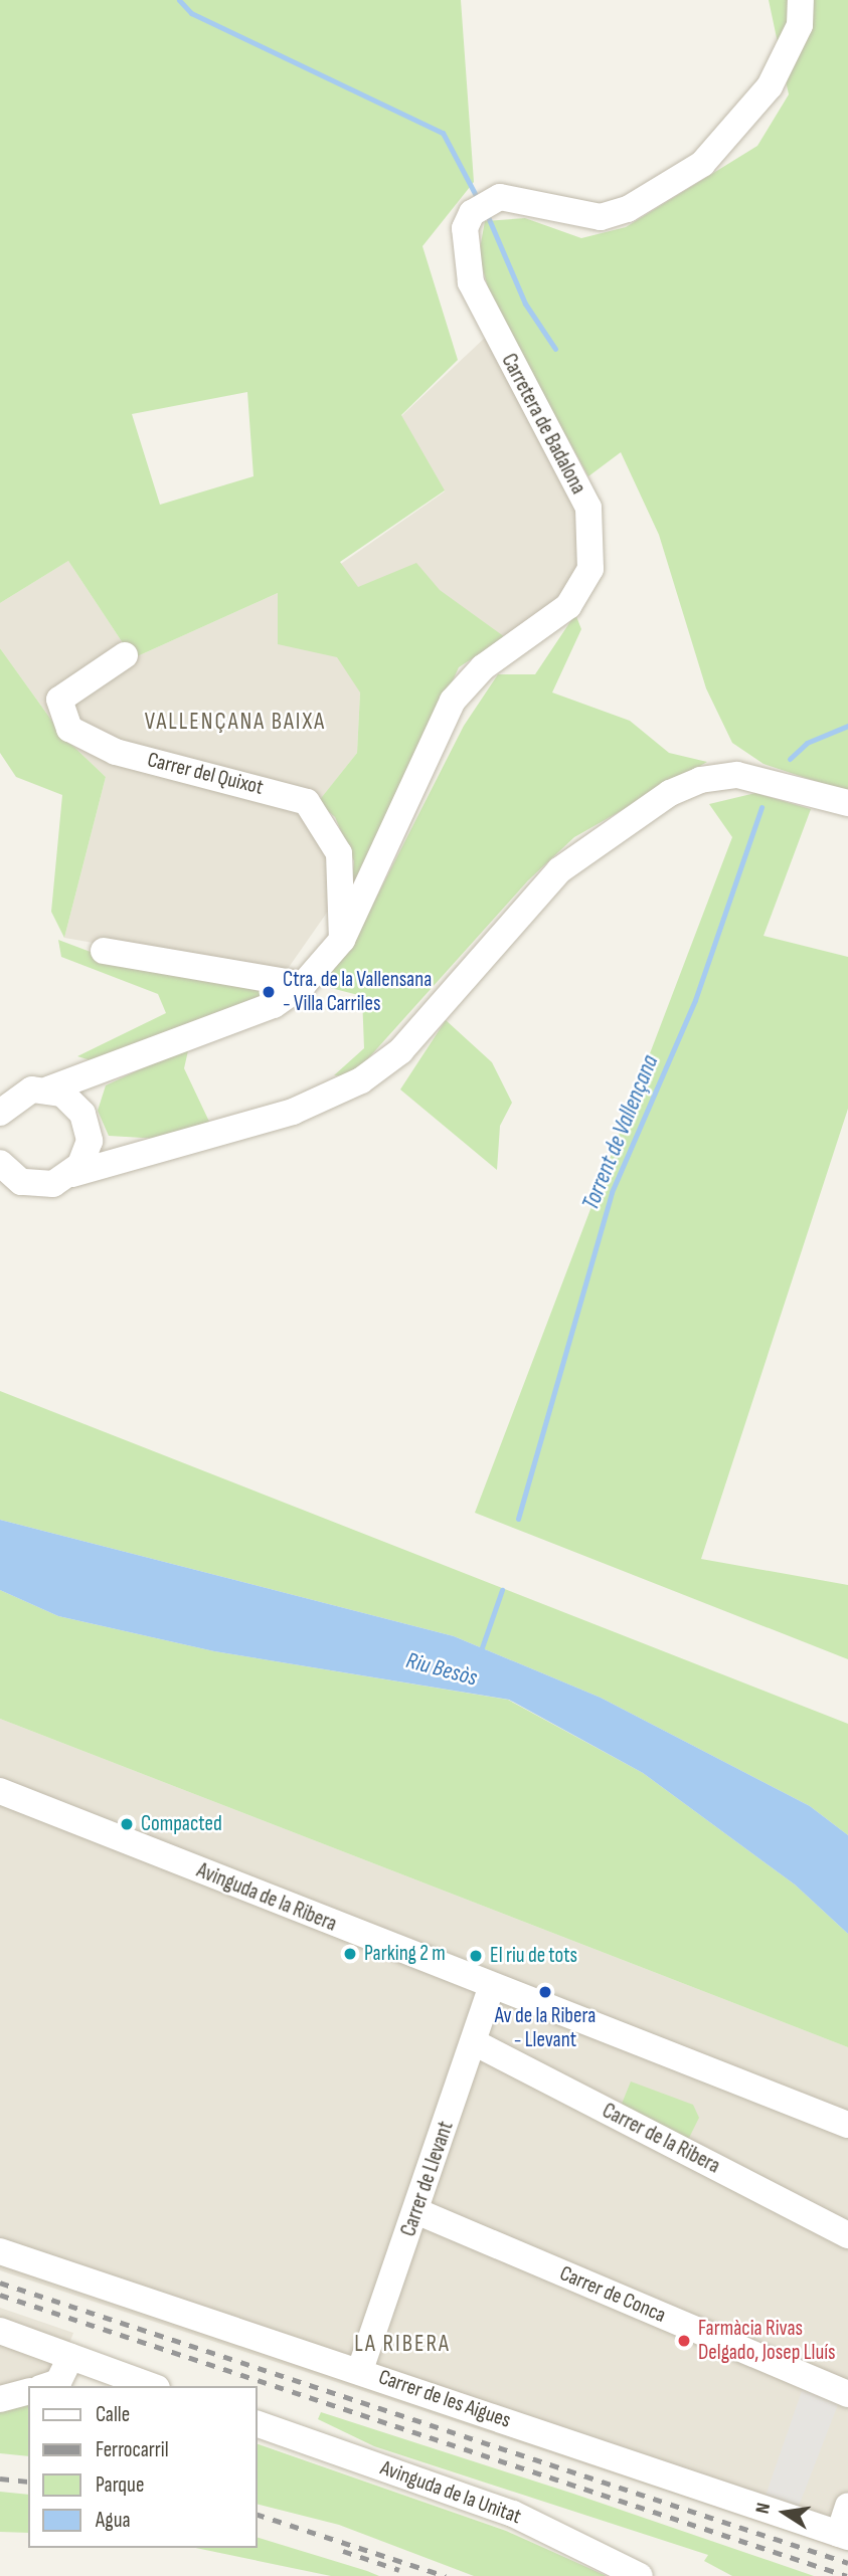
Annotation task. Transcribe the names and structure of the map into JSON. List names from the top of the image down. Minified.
{"streets":{"street":["Carretera de Badalona","Carrer del Quixot","Avinguda de la Ribera","Carrer de la Ribera","Carrer de Llevant","Carrer de Conca","Carrer de les Aigues","Avinguda de la Unitat"]},"crossings":[["Carretera de Badalona","Carrer del Quixot"],["Avinguda de la Ribera","Carrer de Llevant"],["Carrer de la Ribera","Carrer de Llevant"],["Carrer de Llevant","Carrer de Conca"],["Carrer de Llevant","Carrer de les Aigues"]],"districts":["VALLENÇANA BAIXA","LA RIBERA"],"water":["Torrent de Vallençana","Riu Besòs"],"places":["Ctra. de la Vallensana - Villa Carriles","Compacted","Parking 2 m","El riu de tots","Av de la Ribera - Llevant","Farmàcia Rivas Delgado, Josep Lluís"],"legend":["Calle","Ferrocarril","Parque","Agua"],"north":"left"}
